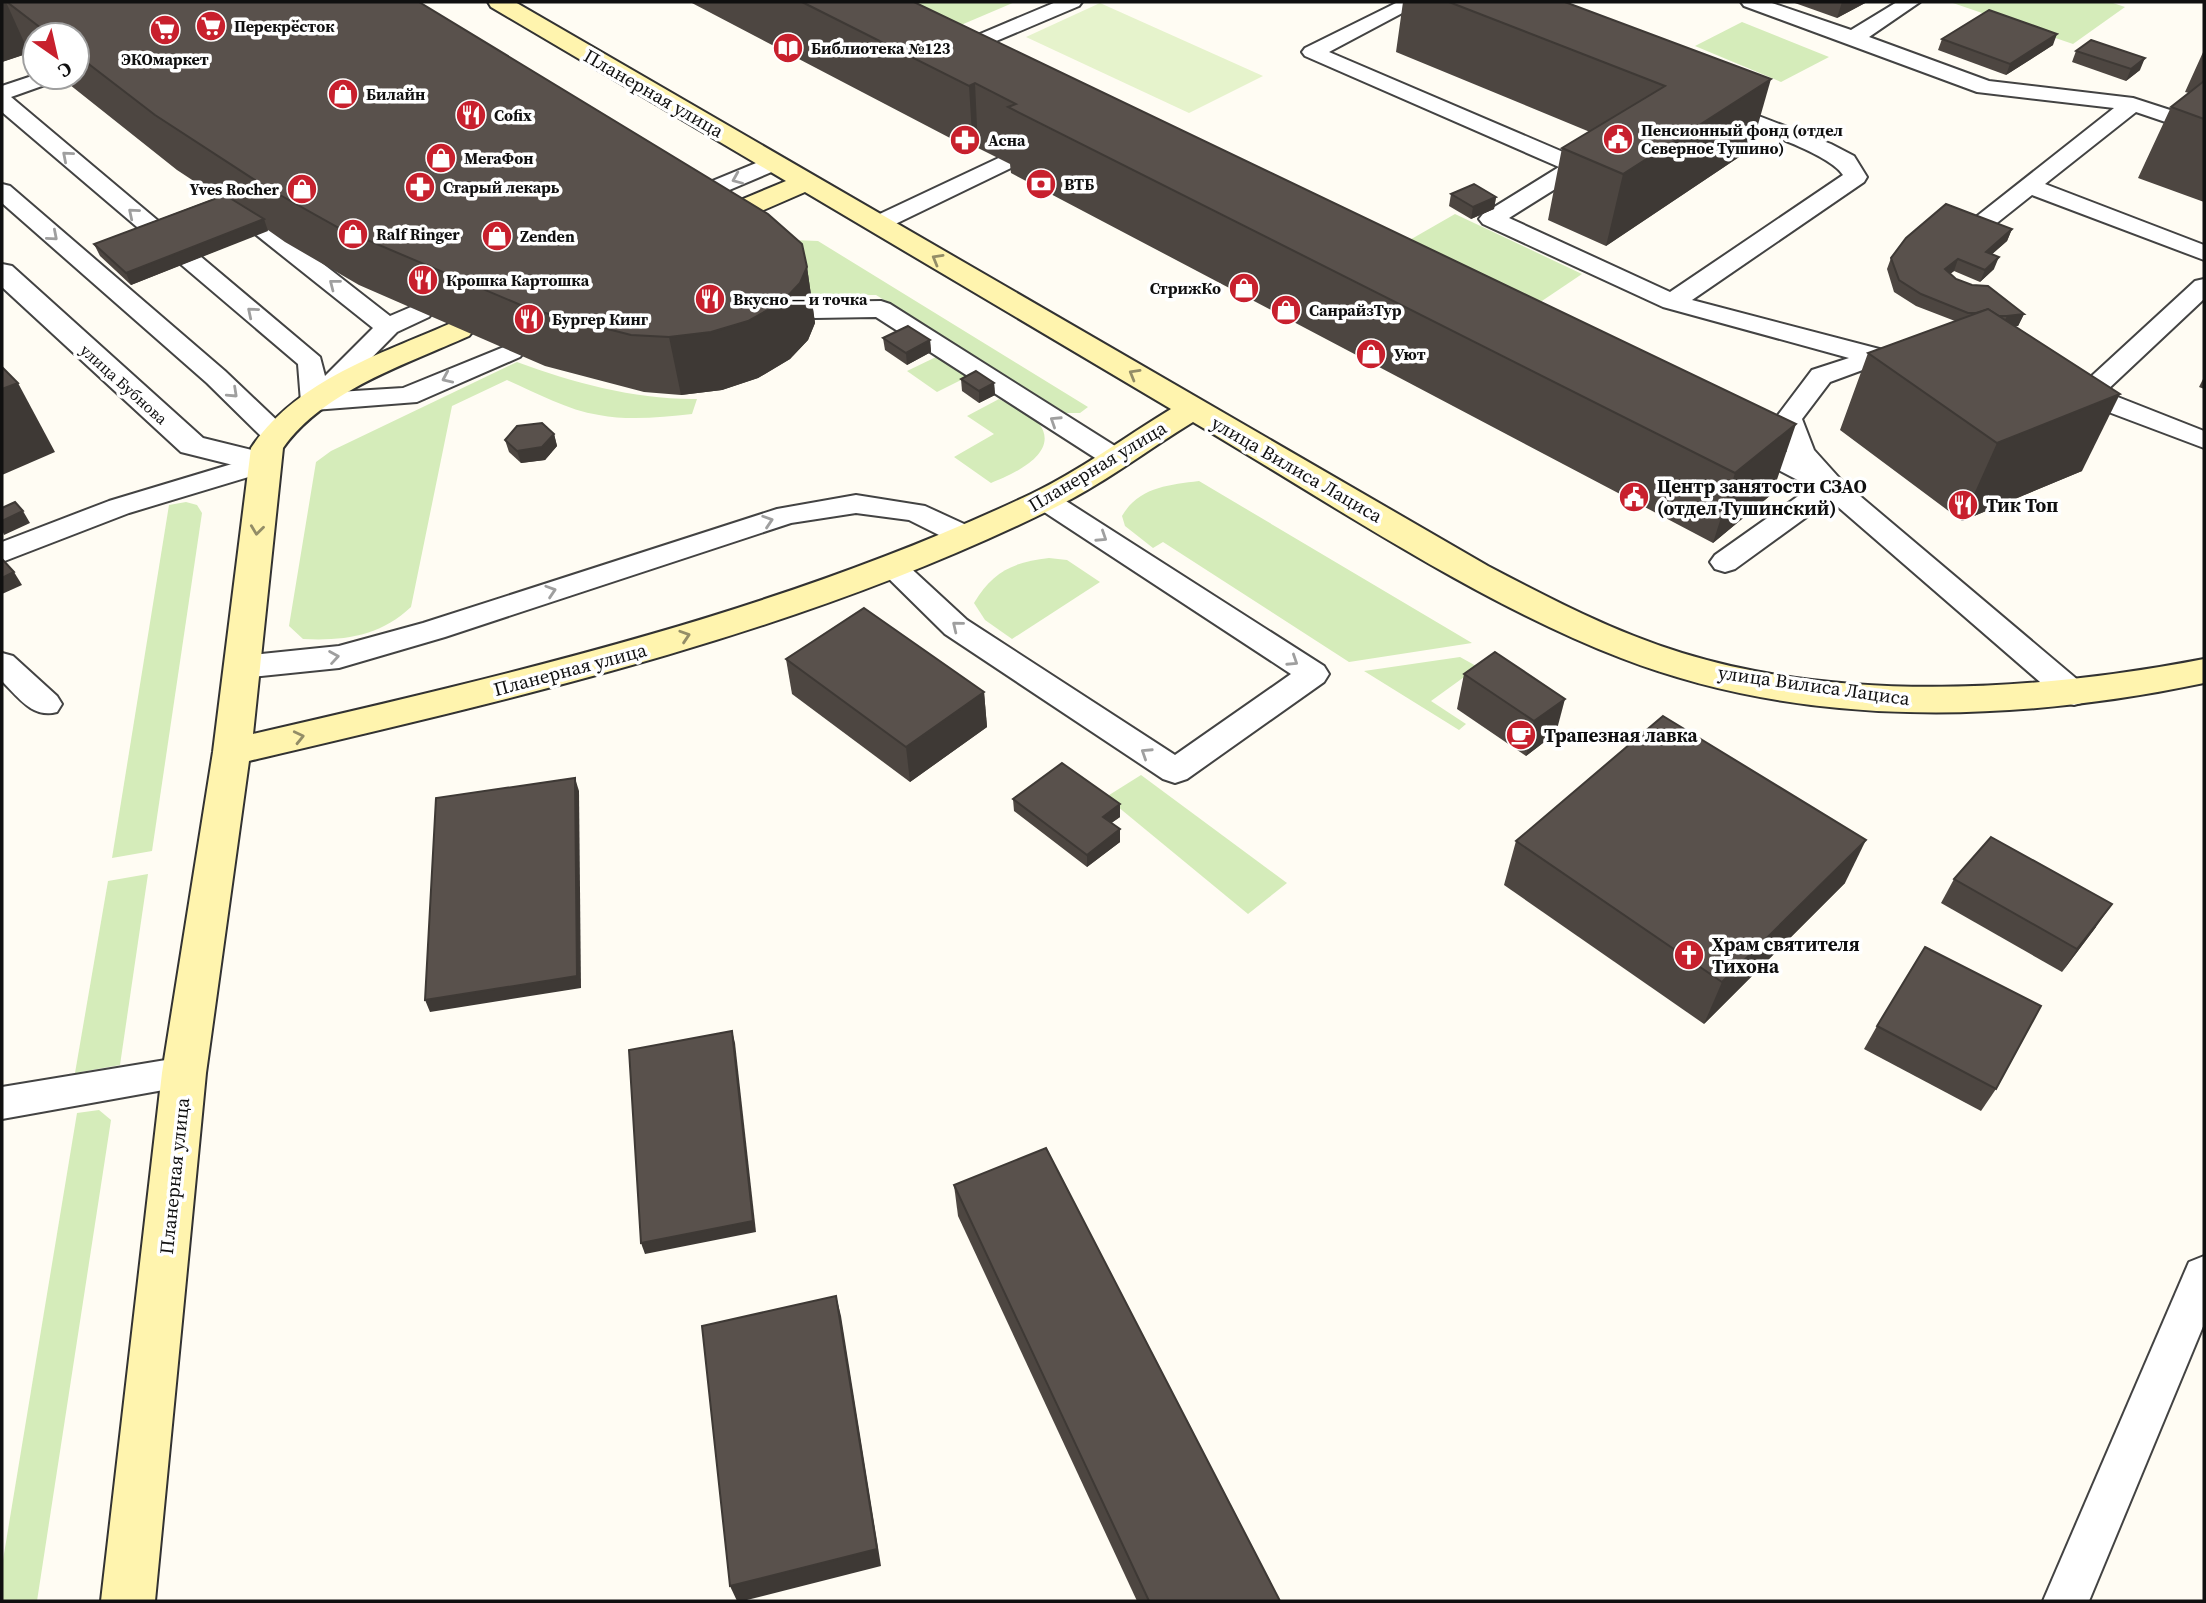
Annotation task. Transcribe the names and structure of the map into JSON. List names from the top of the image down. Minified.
{"streets":{"main road":["Планерная улица","улица Вилиса Лациса"],"street":["улица Бубнова"]},"crossings":[["Планерная улица","улица Бубнова"],["Планерная улица","улица Вилиса Лациса"]],"places":{"supermarket":["Перекрёсток","ЭКОмаркет"],"library":["Библиотека №123"],"shop":["Билайн","МегаФон","Yves Rocher","Ralf Ringer","Zenden","СтрижКо","СанрайзТур","Уют"],"restaurant":["Cofix","Крошка Картошка","Вкусно — и точка","Бургер Кинг","Тик Топ"],"public building":["Пенсионный фонд (отдел Северное Тушино)","Центр занятости СЗАО (отдел Тушинский)"],"pharmacy":["Асна","Старый лекарь"],"bank":["ВТБ"],"cafe":["Трапезная лавка"],"church":["Храм святителя Тихона"]},"north":"bottom right"}
